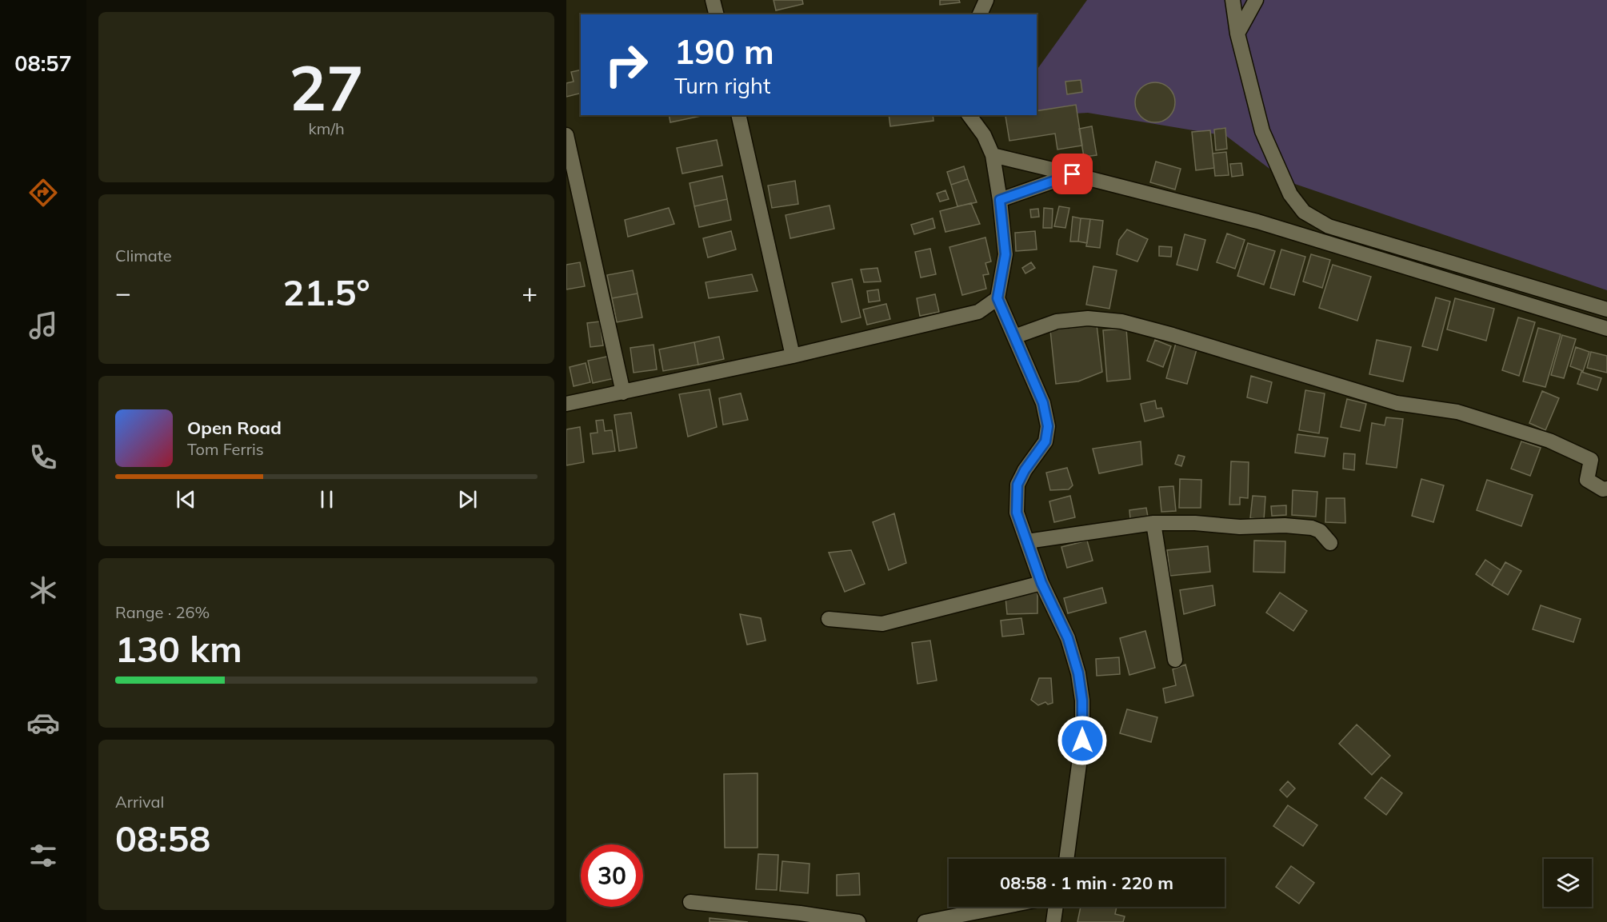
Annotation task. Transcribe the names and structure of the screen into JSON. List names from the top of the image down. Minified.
{"page":{"tabs":"08:57","tile":[["27","km/h"],"Climate",["Range · 26%","130 km"],["Arrival","08:58"]],"turn":["190 m","Turn right"],"heat":["−","21.5°","+"],"song":["Open Road","Tom Ferris"],"limit":"30","trip":"08:58 · 1 min · 220 m"}}
